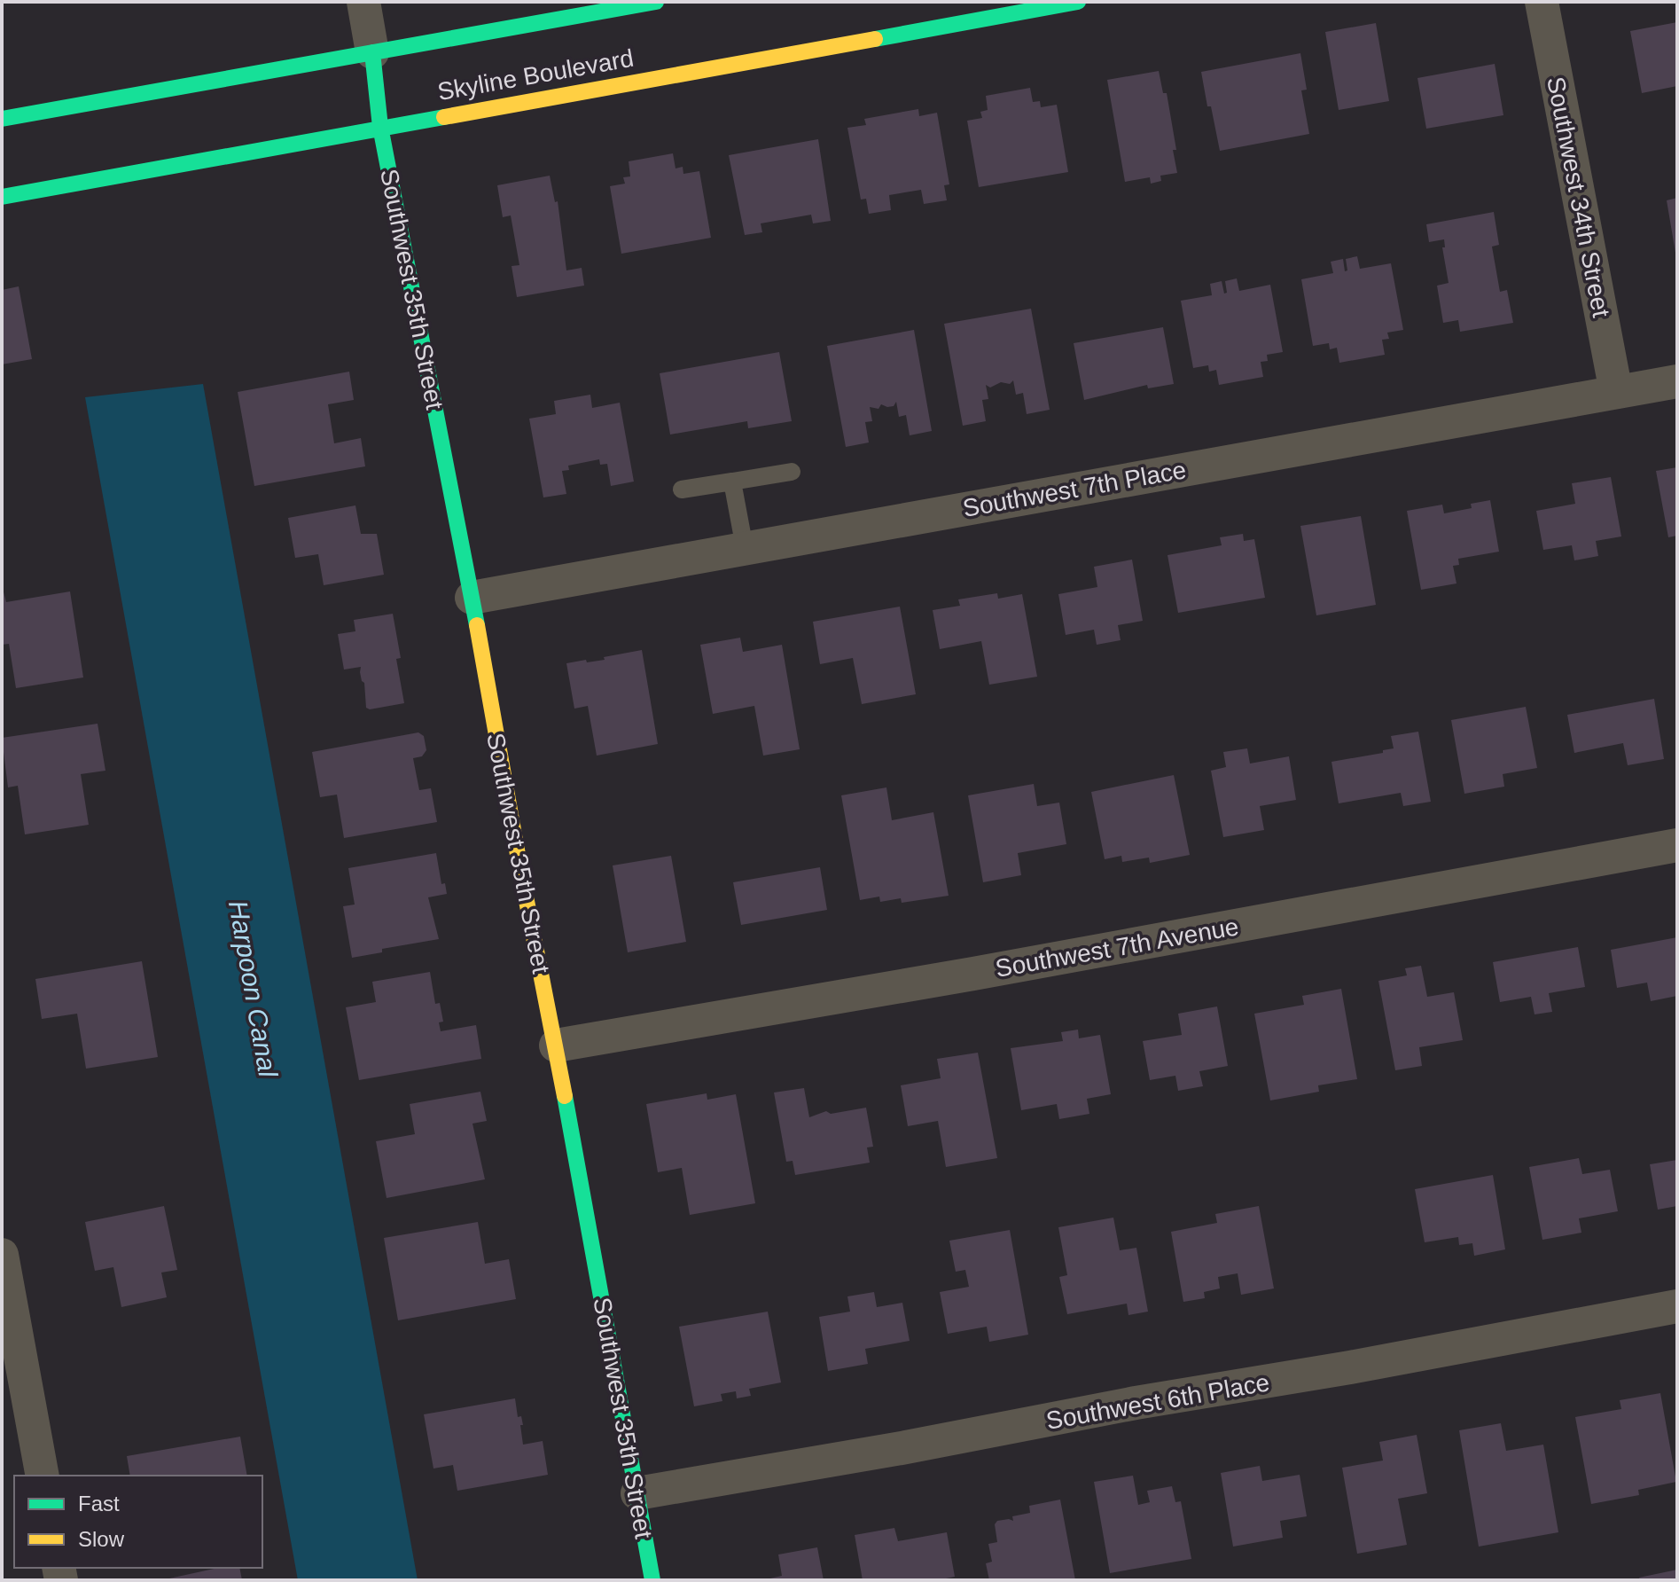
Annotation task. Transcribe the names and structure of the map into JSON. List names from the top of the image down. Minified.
{"streets":{"street":["Skyline Boulevard","Southwest 34th Street","Southwest 35th Street","Southwest 7th Place","Southwest 7th Avenue","Southwest 6th Place"]},"crossings":[["Skyline Boulevard","Southwest 35th Street"],["Southwest 34th Street","Southwest 7th Place"],["Southwest 35th Street","Southwest 7th Place"],["Southwest 35th Street","Southwest 7th Avenue"],["Southwest 35th Street","Southwest 6th Place"]],"water":["Harpoon Canal"],"legend":["Fast","Slow"]}
